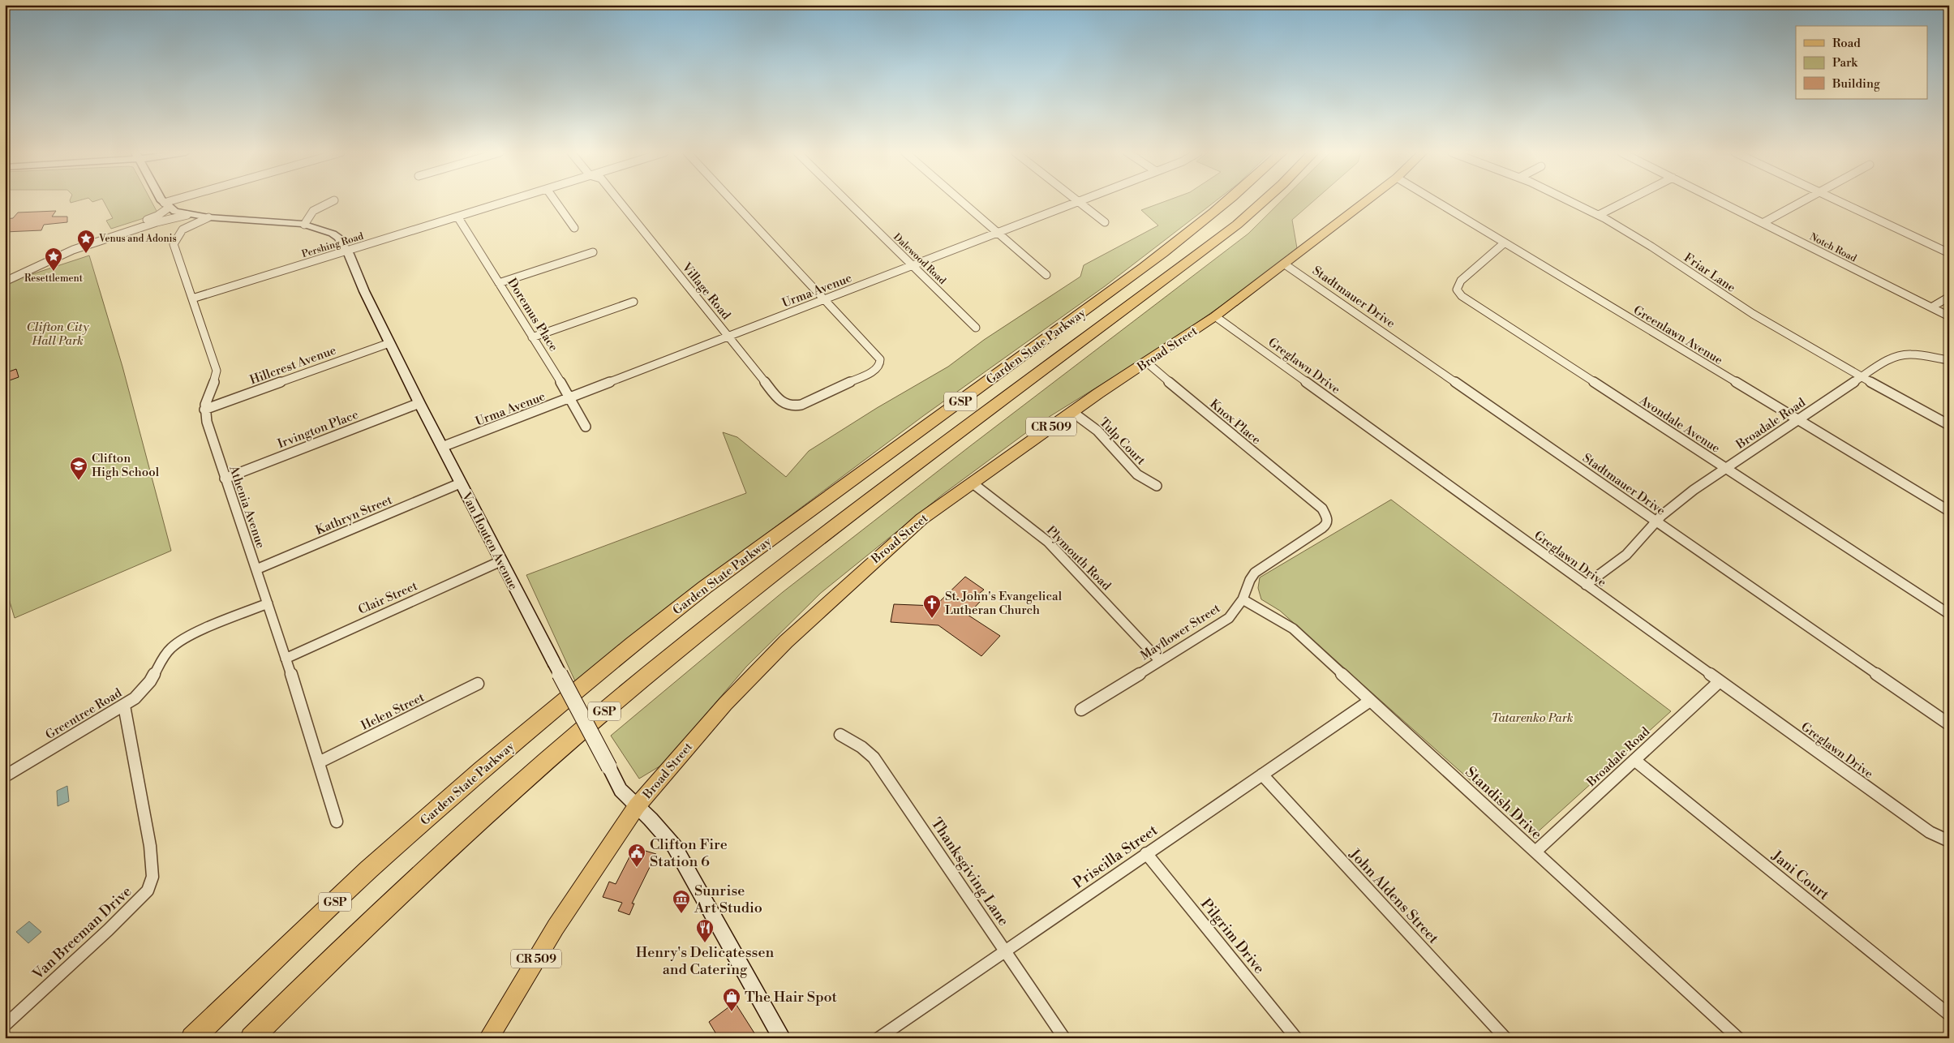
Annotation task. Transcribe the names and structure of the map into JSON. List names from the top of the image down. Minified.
{"streets":{"highway":["Garden State Parkway","GSP"],"main road":["Broad Street","CR 509","Van Houten Avenue"],"street":["Pershing Road","Notch Road","Dalewood Road","Friar Lane","Urma Avenue","Village Road","Stadtmauer Drive","Doremus Place","Greenlawn Avenue","Hillcrest Avenue","Greglawn Drive","Knox Place","Broadale Road","Avondale Avenue","Irvington Place","Tulp Court","Athenia Avenue","Kathryn Street","Plymouth Road","Clair Street","Mayflower Street","Helen Street","Greentree Road","Standish Drive","Priscilla Street","Thanksgiving Lane","Jani Court","John Aldens Street","Van Breeman Drive","Pilgrim Drive"]},"crossings":[["Pershing Road","Doremus Place"],["Pershing Road","Athenia Avenue"],["Pershing Road","Van Houten Avenue"],["Dalewood Road","Urma Avenue"],["Friar Lane","Broadale Road"],["Urma Avenue","Village Road"],["Urma Avenue","Doremus Place"],["Urma Avenue","Van Houten Avenue"],["Stadtmauer Drive","Broad Street"],["Stadtmauer Drive","Broadale Road"],["Greenlawn Avenue","Broadale Road"],["Greenlawn Avenue","Avondale Avenue"],["Broad Street","Greglawn Drive"],["Broad Street","Knox Place"],["Broad Street","Tulp Court"],["Broad Street","Van Houten Avenue"],["Broad Street","Plymouth Road"],["Hillcrest Avenue","Athenia Avenue"],["Hillcrest Avenue","Van Houten Avenue"],["Greglawn Drive","Broadale Road"],["Knox Place","Mayflower Street"],["Broadale Road","Avondale Avenue"],["Broadale Road","Standish Drive"],["Broadale Road","Jani Court"],["Irvington Place","Athenia Avenue"],["Irvington Place","Van Houten Avenue"],["Athenia Avenue","Kathryn Street"],["Athenia Avenue","Van Houten Avenue"],["Athenia Avenue","Clair Street"],["Athenia Avenue","Helen Street"],["Athenia Avenue","Greentree Road"],["Kathryn Street","Van Houten Avenue"],["Van Houten Avenue","Clair Street"],["Plymouth Road","Mayflower Street"],["Mayflower Street","Standish Drive"],["Greentree Road","Van Breeman Drive"],["Standish Drive","Priscilla Street"],["Priscilla Street","Thanksgiving Lane"],["Priscilla Street","John Aldens Street"],["Priscilla Street","Pilgrim Drive"]],"parks":["Clifton City Hall Park","Tatarenko Park"],"places":{"place":["Venus and Adonis","Resettlement"],"school or university":["Clifton High School"],"church":["St. John's Evangelical Lutheran Church"],"public building":["Clifton Fire Station 6"],"museum":["Sunrise Art Studio"],"restaurant":["Henry's Delicatessen and Catering"],"shop":["The Hair Spot"]},"legend":["Road","Park","Building"]}
